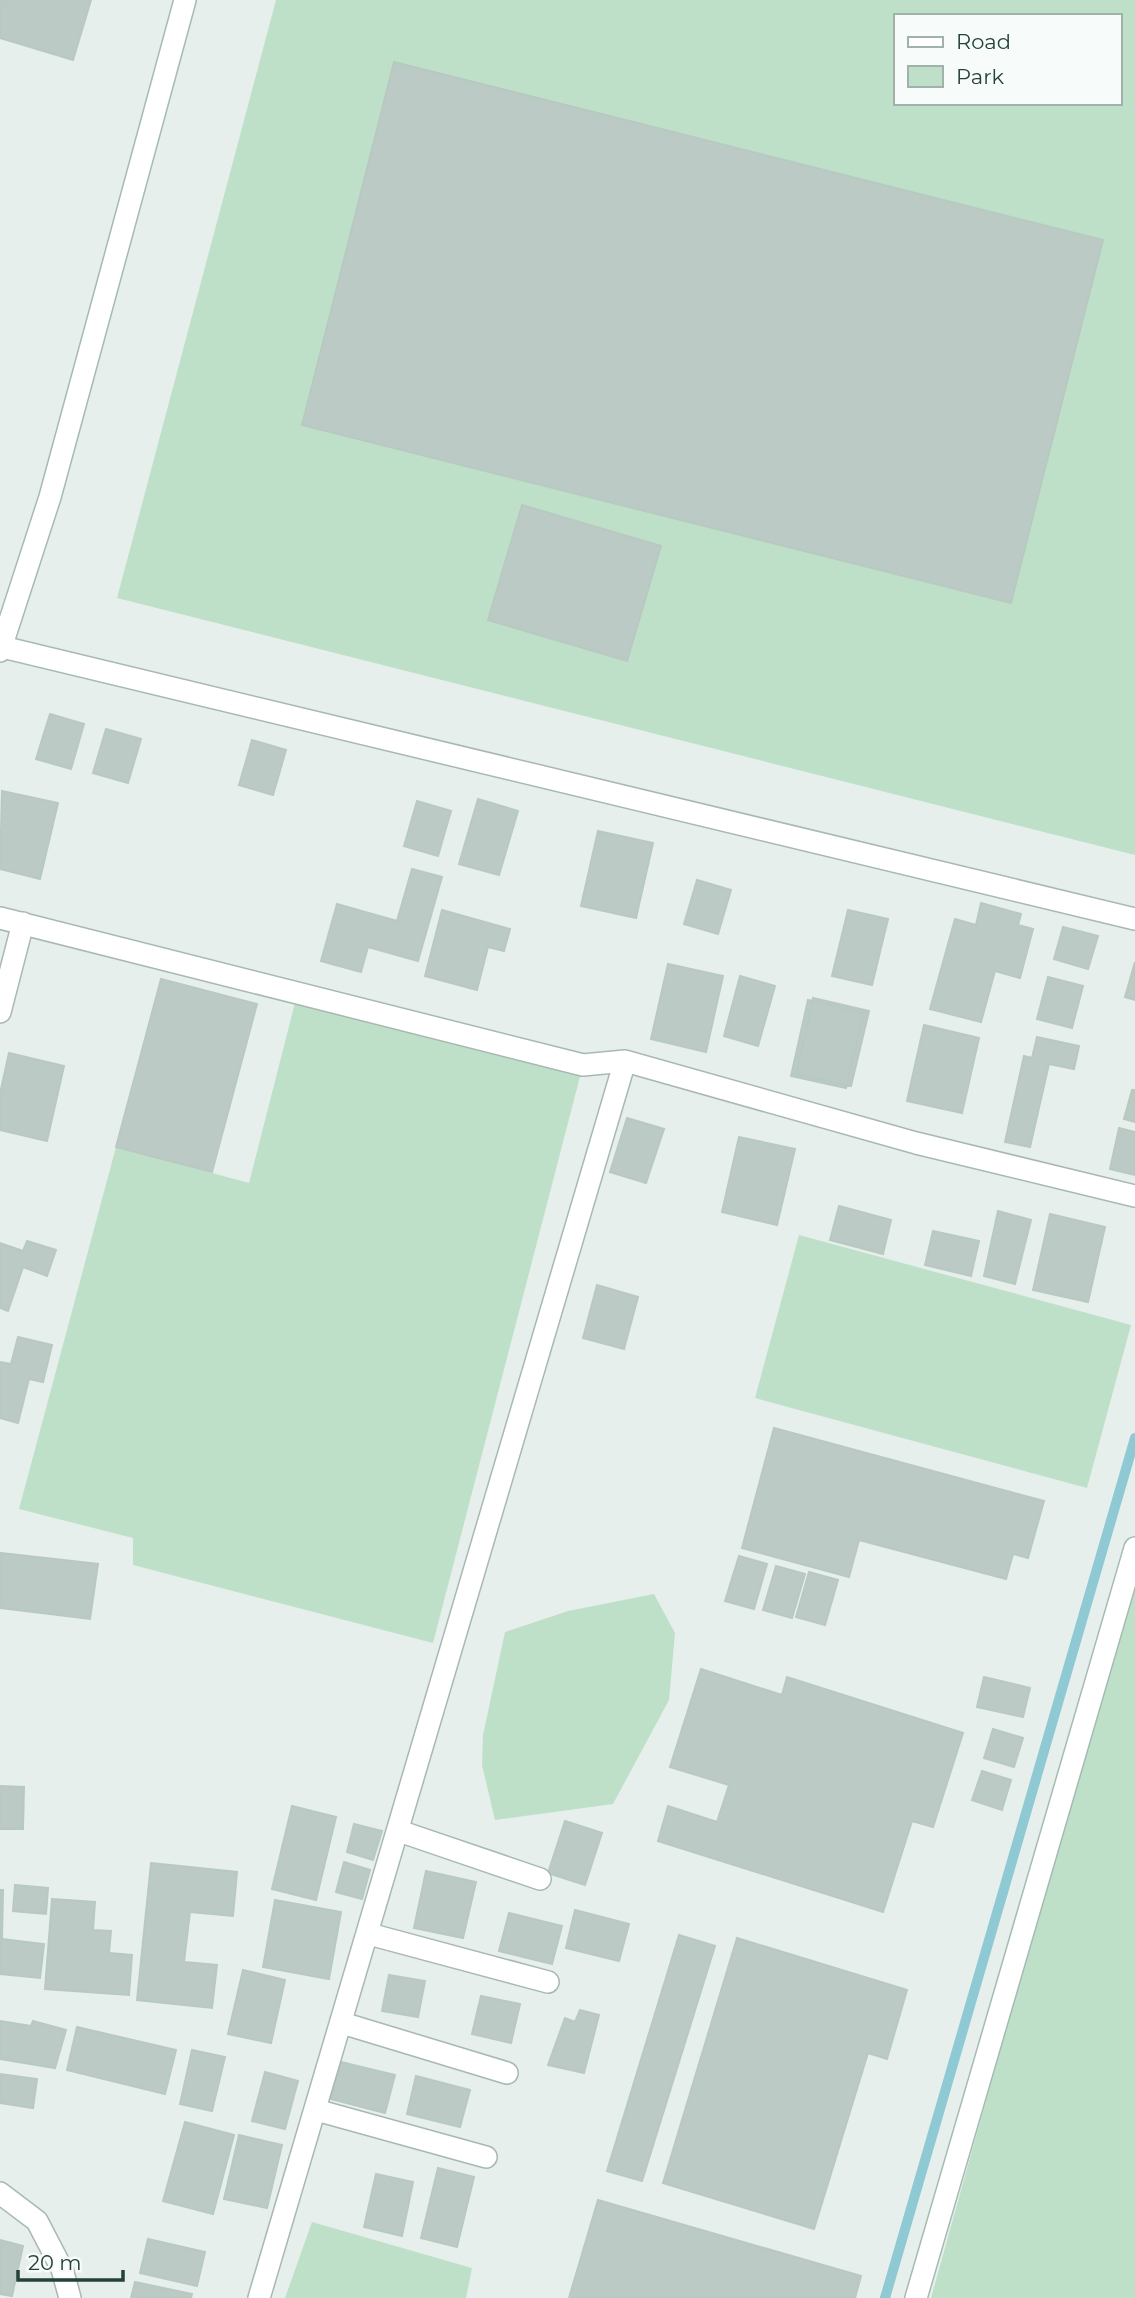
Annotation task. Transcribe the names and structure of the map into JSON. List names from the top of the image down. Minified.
{"legend":["Road","Park"],"scale_bar":"20 m"}
